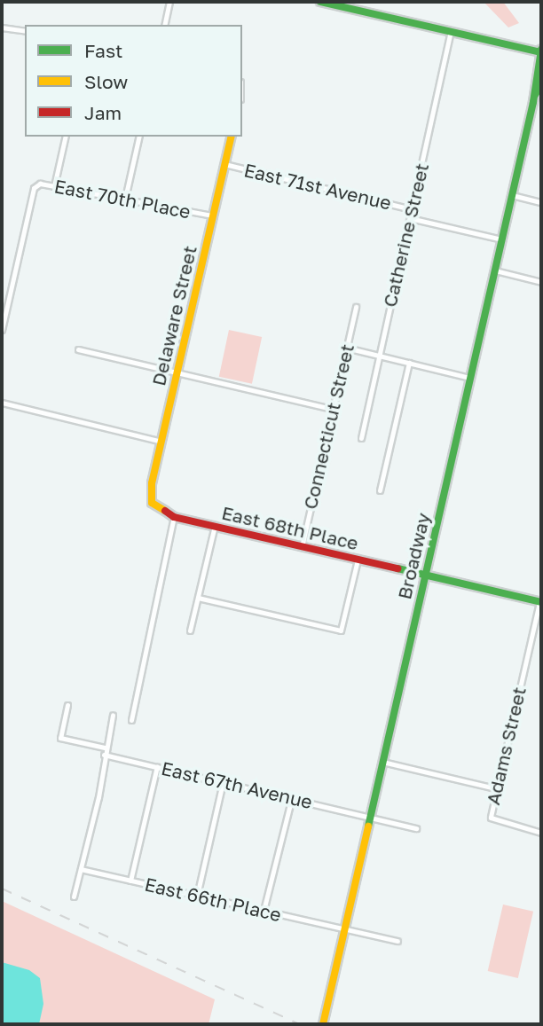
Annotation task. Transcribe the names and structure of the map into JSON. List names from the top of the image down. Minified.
{"streets":{"main road":["Delaware Street","East 68th Place","Broadway"],"street":["East 71st Avenue","East 70th Place","Catherine Street","Connecticut Street","Adams Street","East 67th Avenue","East 66th Place"]},"crossings":[["East 71st Avenue","Catherine Street"],["East 71st Avenue","Delaware Street"],["East 71st Avenue","Broadway"],["East 70th Place","Delaware Street"],["Delaware Street","East 68th Place"],["Connecticut Street","East 68th Place"],["East 68th Place","Broadway"],["East 68th Place","Adams Street"],["Broadway","East 67th Avenue"],["Broadway","East 66th Place"]],"legend":["Fast","Slow","Jam"]}
